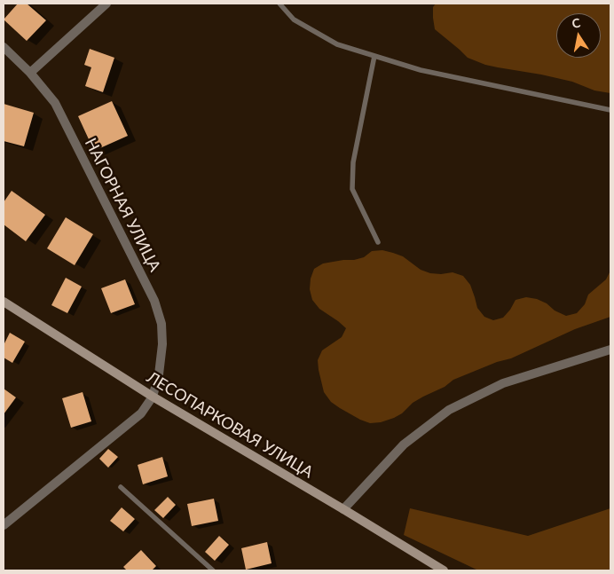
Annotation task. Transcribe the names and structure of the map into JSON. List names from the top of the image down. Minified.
{"streets":{"street":["НАГОРНАЯ УЛИЦА","ЛЕСОПАРКОВАЯ УЛИЦА"]},"crossings":[["НАГОРНАЯ УЛИЦА","ЛЕСОПАРКОВАЯ УЛИЦА"]],"north":"top"}
